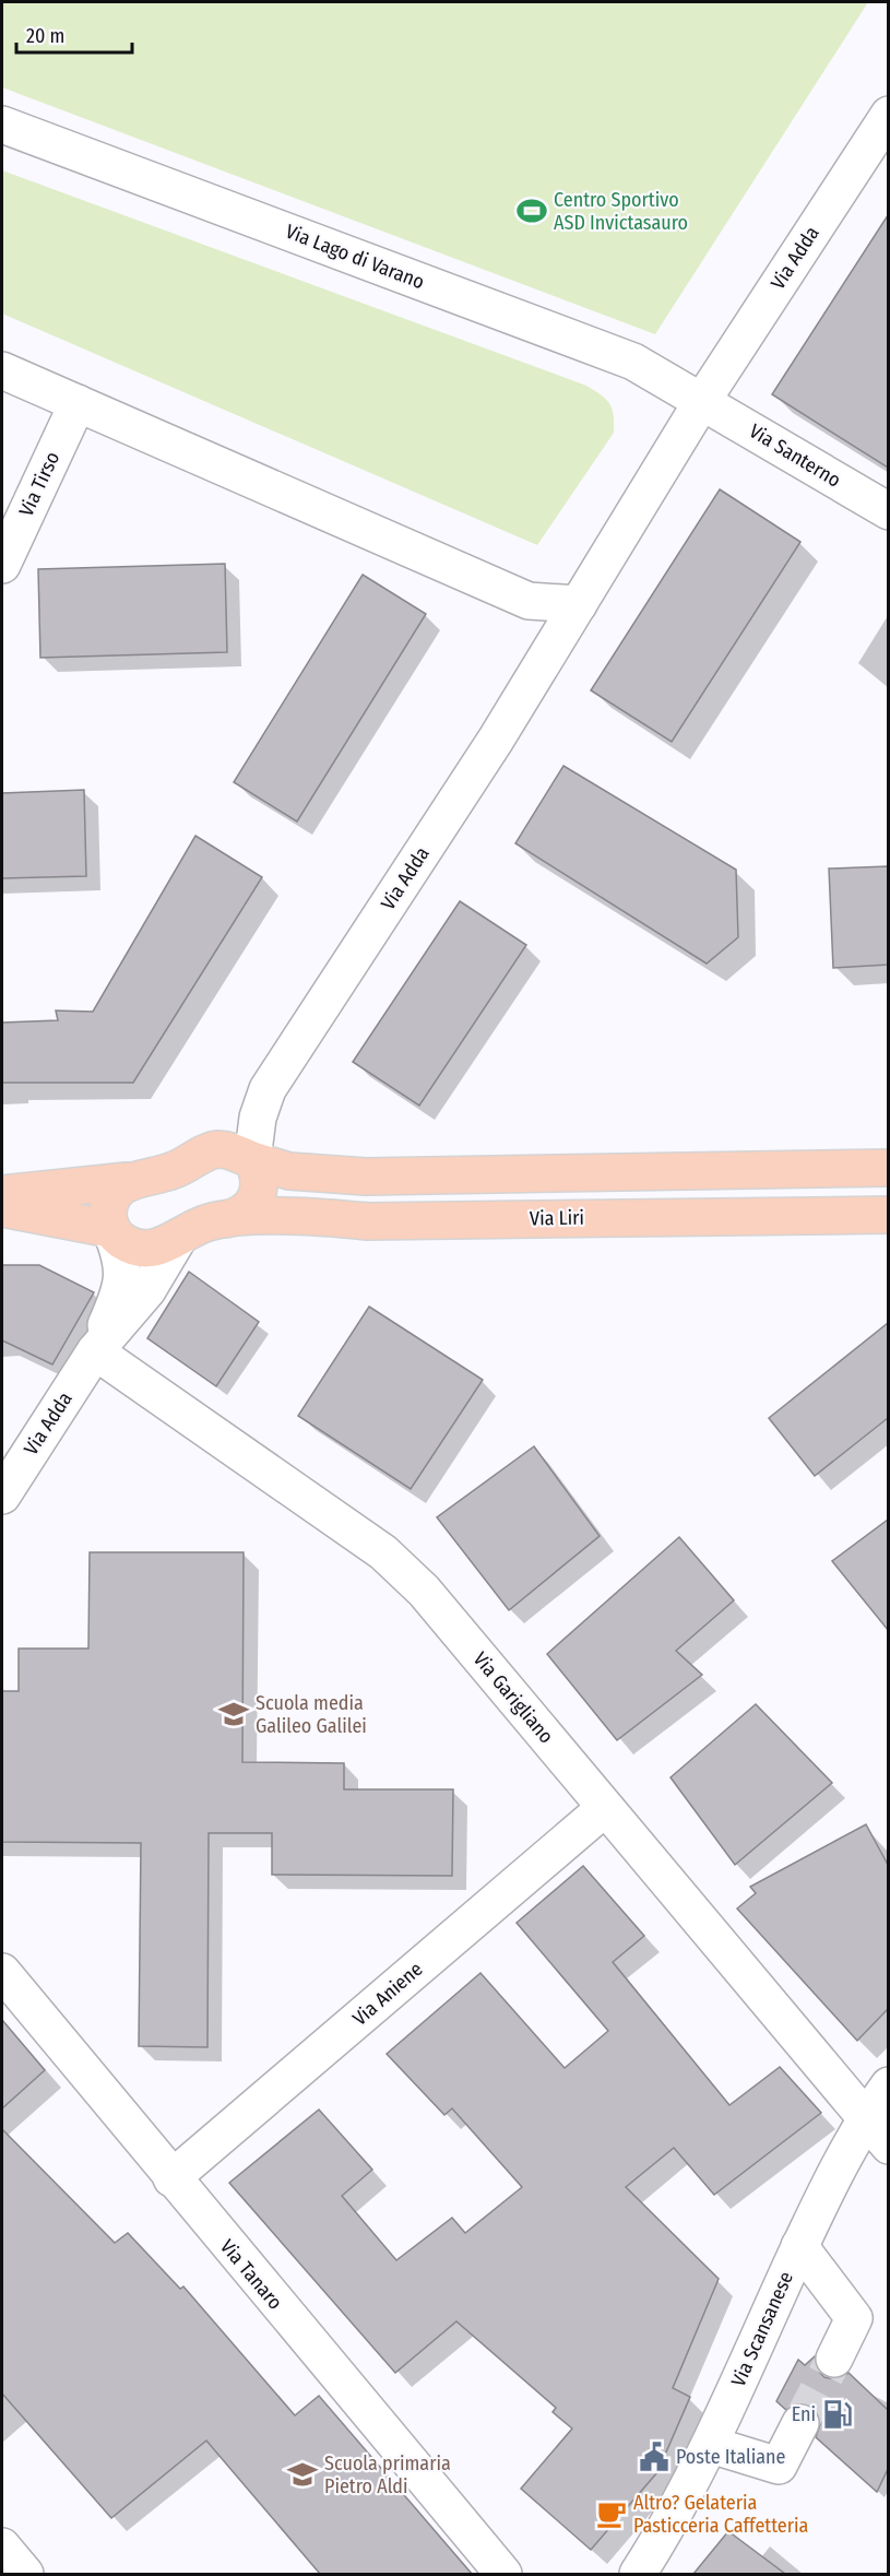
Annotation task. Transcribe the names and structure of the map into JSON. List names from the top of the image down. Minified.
{"streets":{"main road":["Via Liri"],"street":["Via Lago di Varano","Via Adda","Via Santerno","Via Tirso","Via Garigliano","Via Aniene","Via Tanaro","Via Scansanese"]},"crossings":[["Via Lago di Varano","Via Adda"],["Via Lago di Varano","Via Santerno"],["Via Adda","Via Santerno"],["Via Adda","Via Liri"],["Via Adda","Via Garigliano"],["Via Garigliano","Via Aniene"],["Via Garigliano","Via Scansanese"],["Via Aniene","Via Tanaro"]],"places":{"sports":["Centro Sportivo ASD Invictasauro"],"school or university":["Scuola media Galileo Galilei","Scuola primaria Pietro Aldi"],"fuel station":["Eni"],"public building":["Poste Italiane"],"cafe":["Altro? Gelateria Pasticceria Caffetteria"]},"scale_bar":"20 m"}
